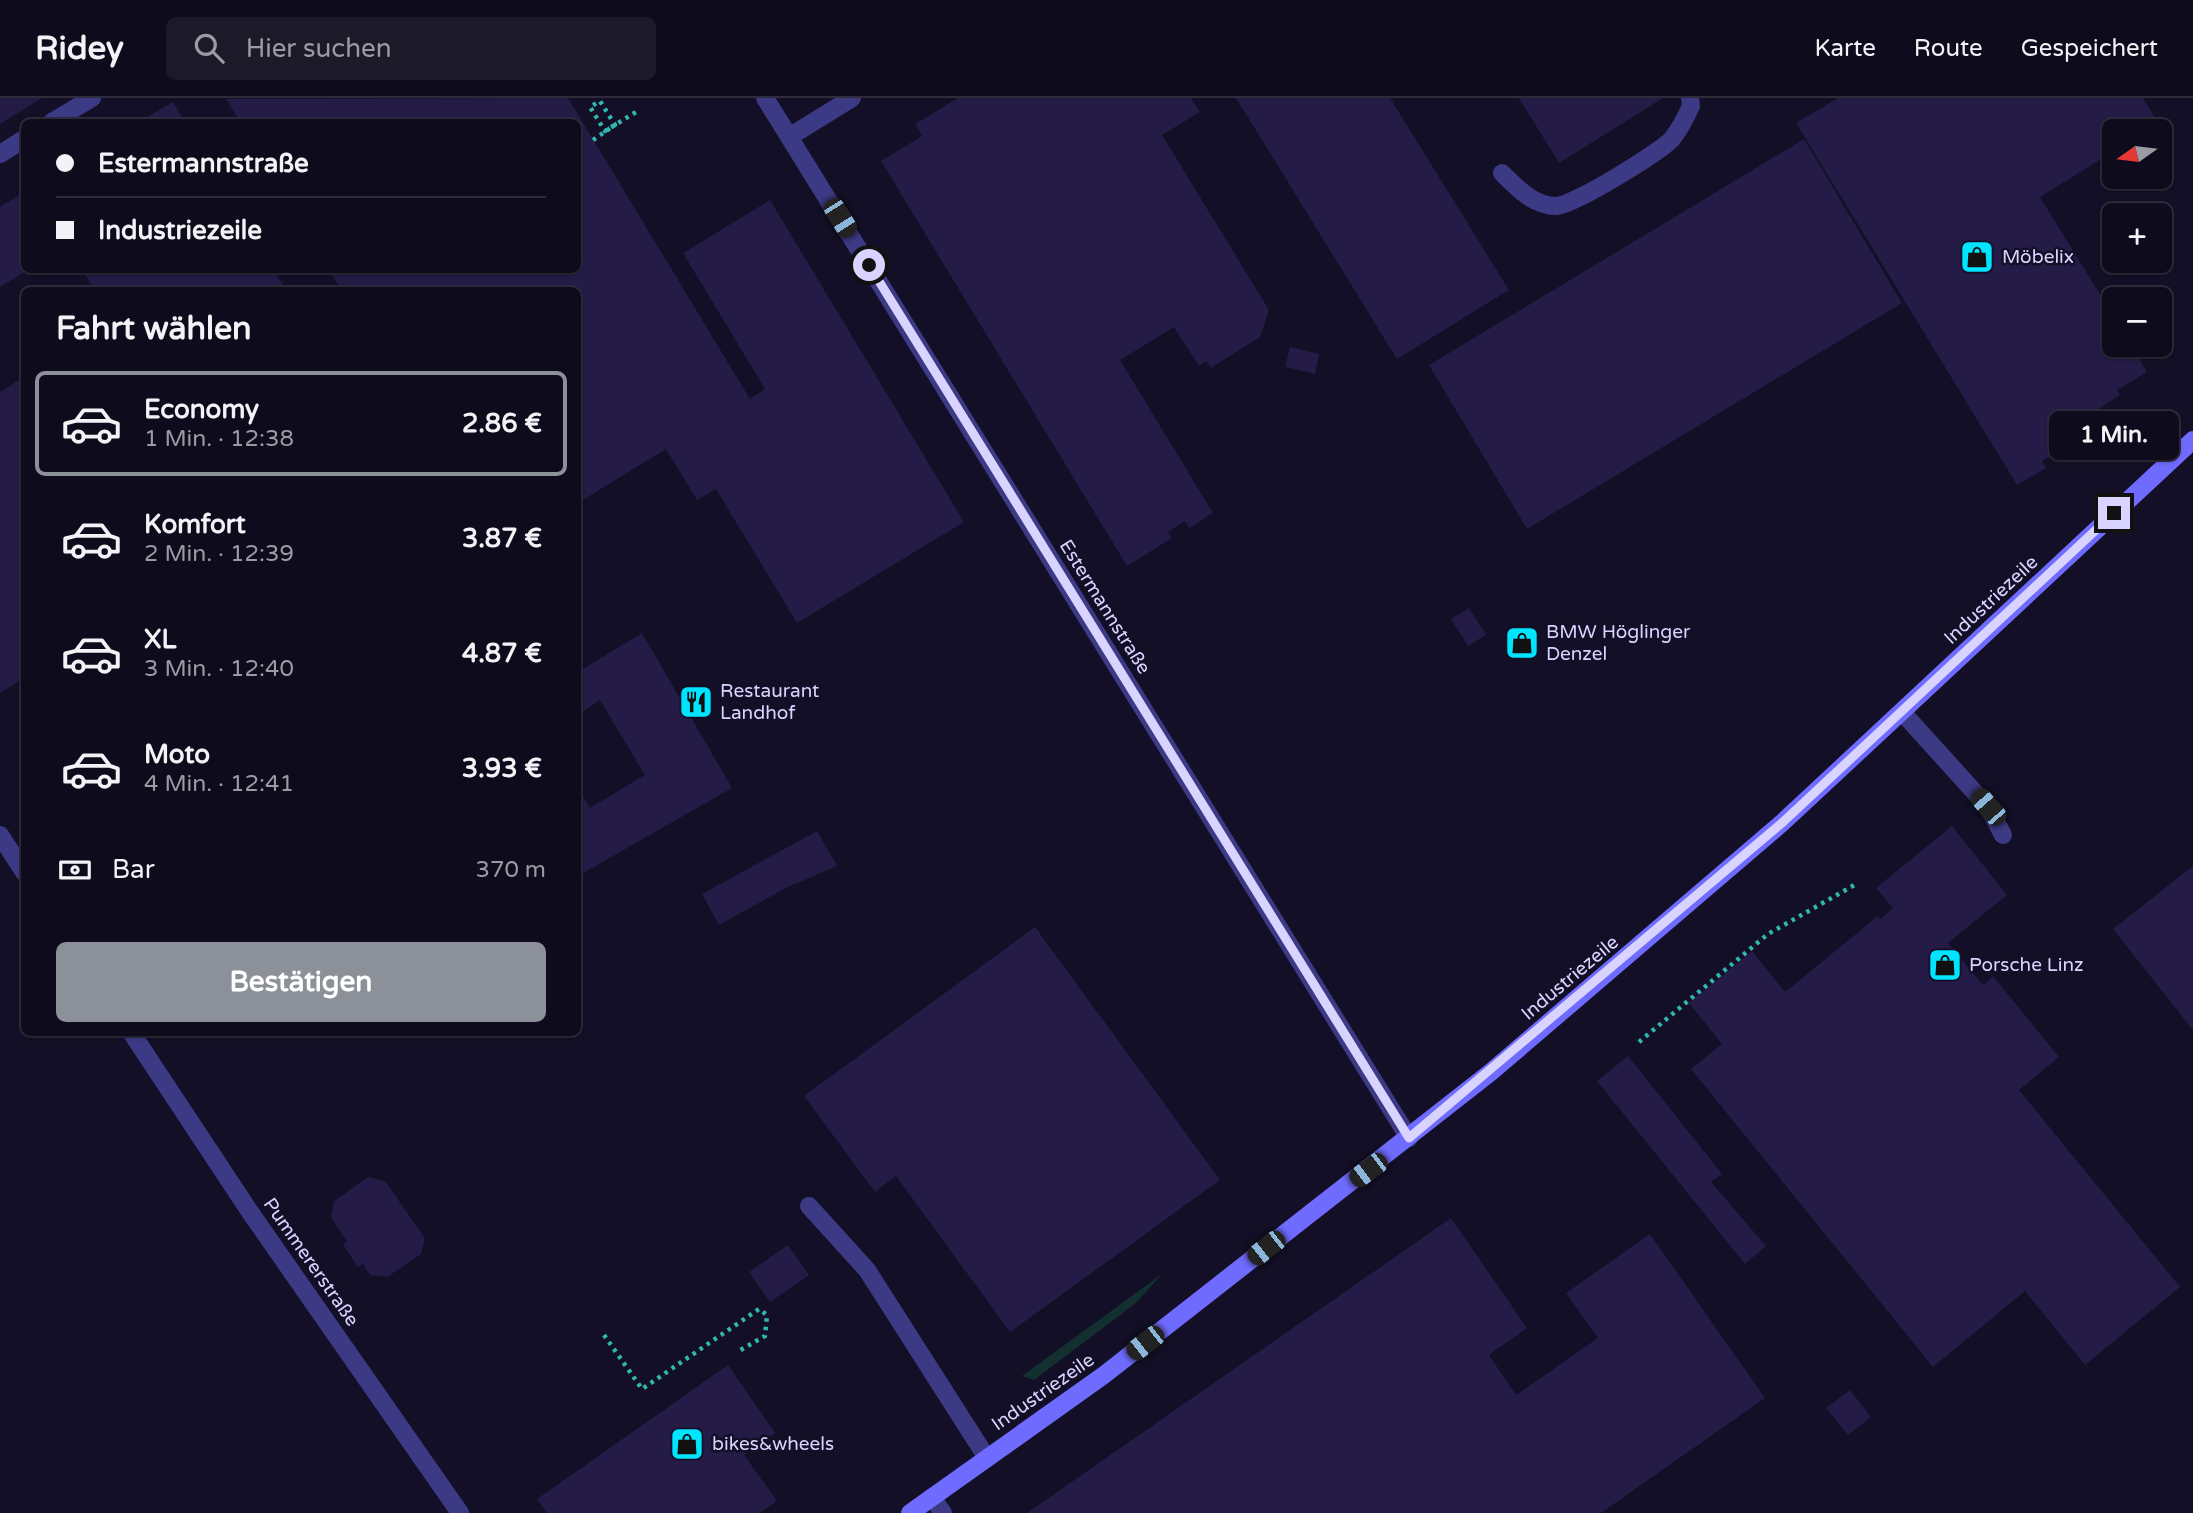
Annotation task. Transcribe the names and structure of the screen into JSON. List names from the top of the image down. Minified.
{"streets":{"main road":["Industriezeile"],"street":["Estermannstraße","Pummererstraße"]},"crossings":[["Industriezeile","Estermannstraße"]],"places":{"shop":["Möbelix","BMW Höglinger Denzel","Porsche Linz","bikes&wheels"],"restaurant":["Restaurant Landhof"]},"north":"left","page":{"header":"Ridey","search":"Hier suchen","nav":["Karte","Route","Gespeichert"],"map_buttons":["+","−"],"banner":["Estermannstraße","Industriezeile"],"heading":"Fahrt wählen","list":[{"name":"Economy","note":"1 Min. · 12:38","value":"2.86 €"},{"name":"Komfort","note":"2 Min. · 12:39","value":"3.87 €"},{"name":"XL","note":"3 Min. · 12:40","value":"4.87 €"},{"name":"Moto","note":"4 Min. · 12:41","value":"3.93 €"}],"bubble":"1 Min.","pay":["Bar","370 m"],"buttons":"Bestätigen"}}
